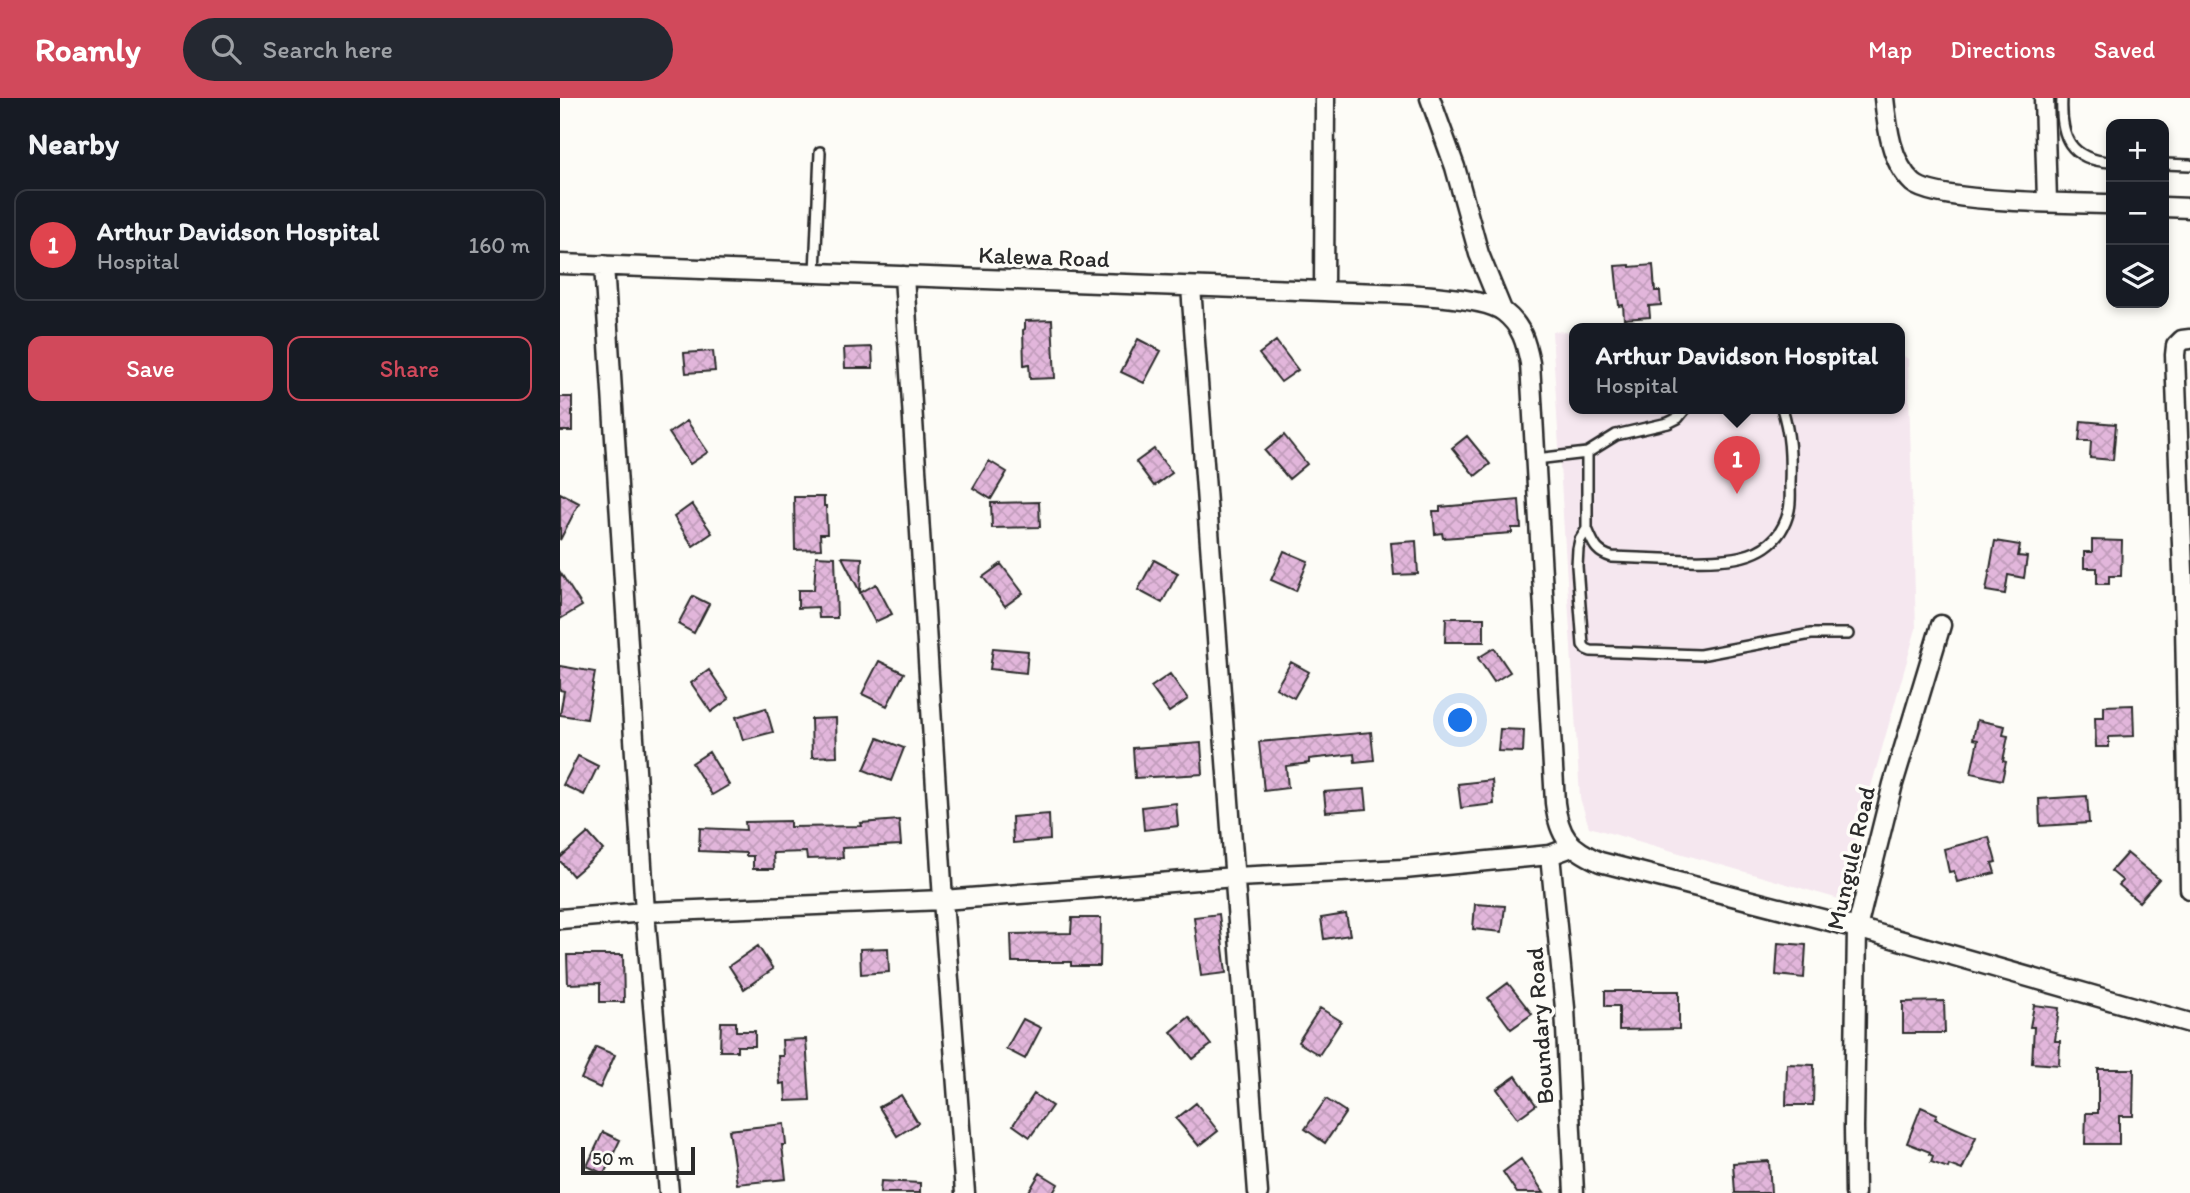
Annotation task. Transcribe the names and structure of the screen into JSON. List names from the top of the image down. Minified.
{"streets":{"street":["Kalewa Road","Mungule Road","Boundary Road"]},"scale_bar":"50 m","page":{"header":"Roamly","search":"Search here","nav":["Map","Directions","Saved"],"heading":"Nearby","map_buttons":["+","−"],"list":[{"mark":"1","name":"Arthur Davidson Hospital","note":"Hospital","value":"160 m"}],"buttons":["Save","Share"],"popup":["Arthur Davidson Hospital","Hospital"],"pins":"1","scale":"50 m"}}
